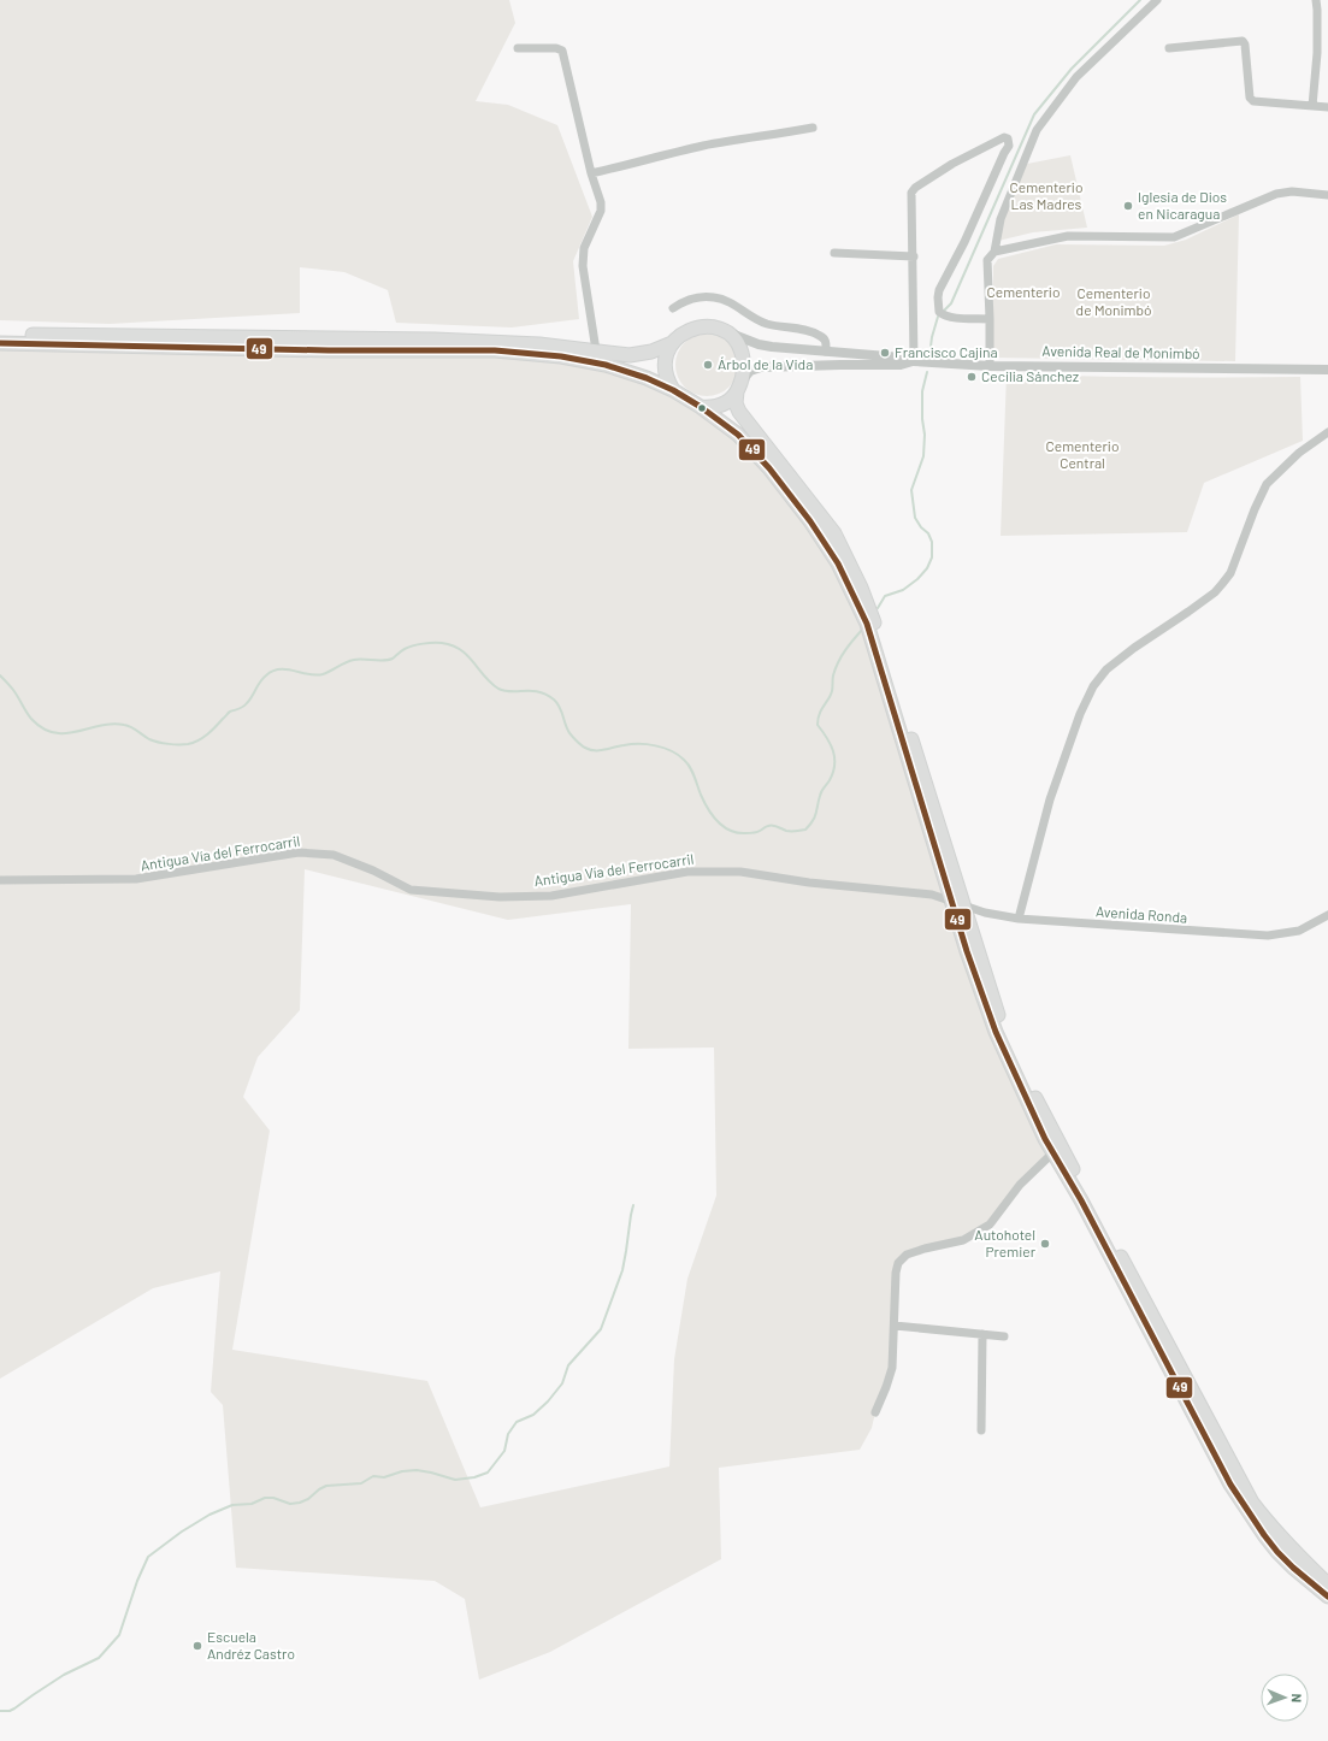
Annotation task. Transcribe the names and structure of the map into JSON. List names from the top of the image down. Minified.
{"streets":{"street":["Avenida Real de Monimbó","Antigua Vía del Ferrocarril","Avenida Ronda"]},"crossings":[["Antigua Vía del Ferrocarril","Avenida Ronda"]],"parks":["Cementerio Las Madres","Cementerio","Cementerio de Monimbó","Cementerio Central"],"places":["Iglesia de Dios en Nicaragua","Francisco Cajina","Árbol de la Vida","Cecilia Sánchez","Autohotel Premier","Escuela Andréz Castro"],"lines":["transit line 49"],"north":"right"}
